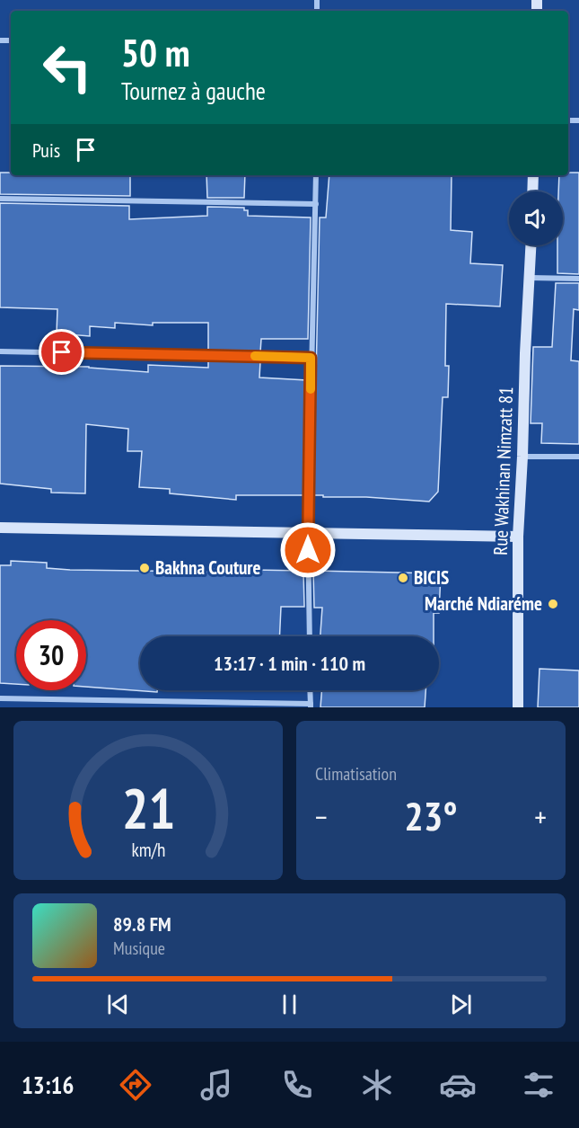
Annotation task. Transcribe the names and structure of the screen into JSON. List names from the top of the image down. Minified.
{"streets":{"street":["Rue Wakhinan Nimzatt 81"]},"places":["Bakhna Couture","BICIS","Marché Ndiaréme"],"page":{"turn":["50 m","Tournez à gauche"],"then":"Puis","limit":"30","trip":"13:17 · 1 min · 110 m","tile":"Climatisation","heat":["−","23°","+"],"song":["89.8 FM","Musique"],"tabs":"13:16","gauge":["21","km/h"]}}
